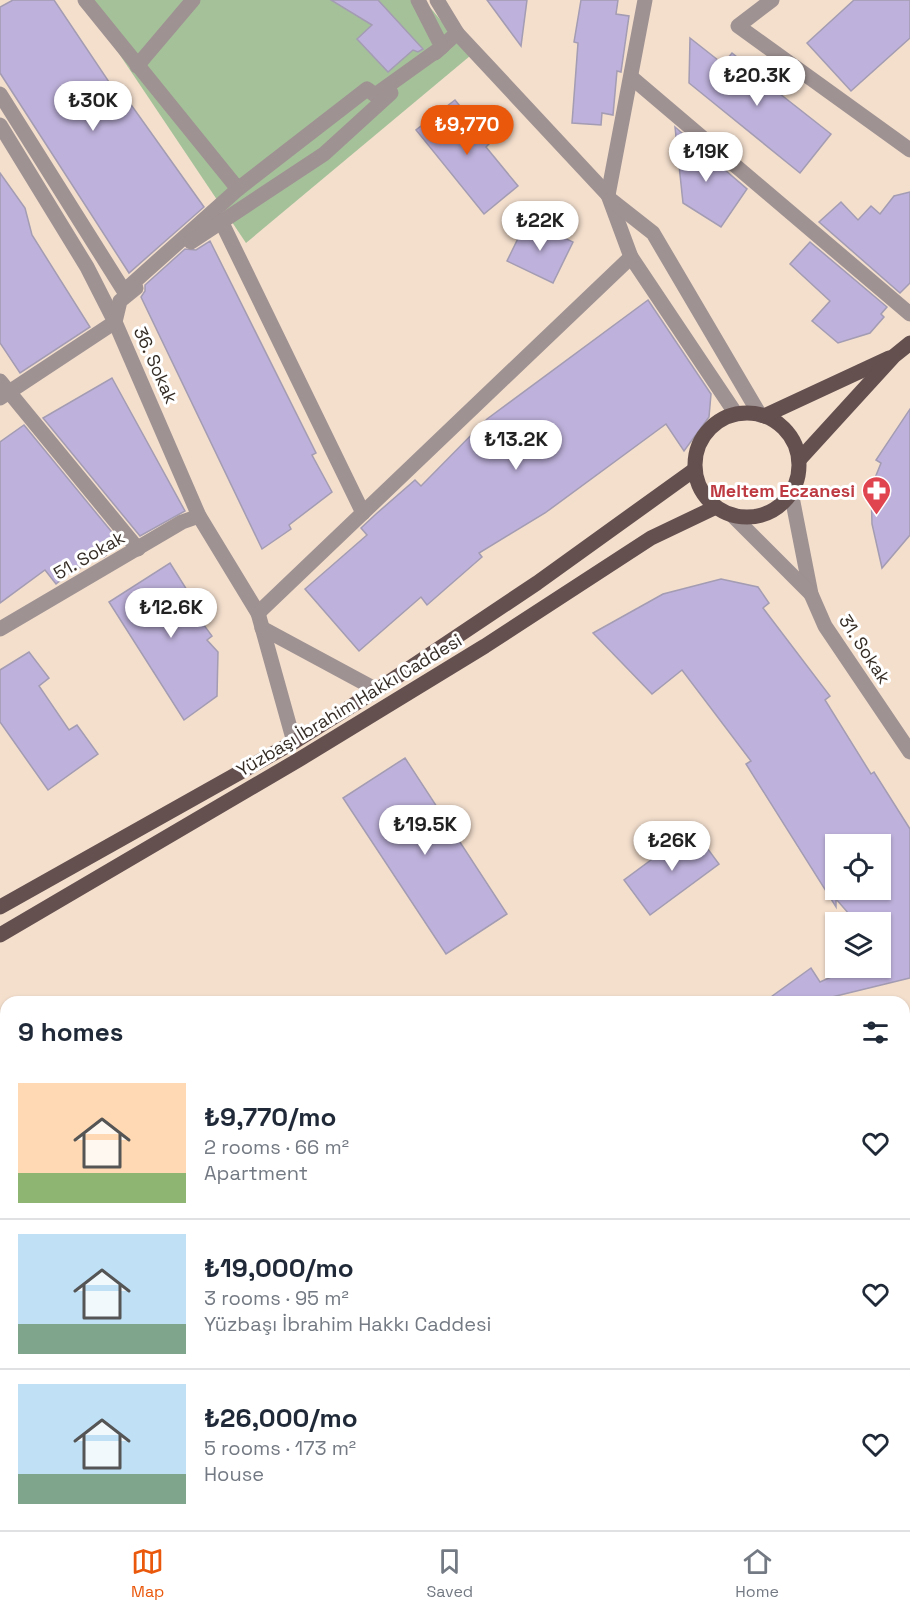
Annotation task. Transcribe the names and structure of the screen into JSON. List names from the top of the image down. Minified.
{"streets":{"main road":["Yüzbaşı İbrahim Hakkı Caddesi"],"street":["36. Sokak","51. Sokak","31. Sokak"]},"crossings":[["36. Sokak","51. Sokak"],["36. Sokak","Yüzbaşı İbrahim Hakkı Caddesi"],["31. Sokak","Yüzbaşı İbrahim Hakkı Caddesi"]],"places":{"pharmacy":["Meltem Eczanesi"]},"page":{"price":["₺20.3K","₺30K","₺9,770","₺19K","₺22K","₺13.2K","₺12.6K","₺19.5K","₺26K"],"heading":"9 homes","list":[{"name":"₺9,770/mo","note":"2 rooms · 66 m² · Apartment"},{"name":"₺19,000/mo","note":"3 rooms · 95 m² · Yüzbaşı İbrahim Hakkı Caddesi"},{"name":"₺26,000/mo","note":"5 rooms · 173 m² · House"}],"tabs":["Map","Saved","Home"]}}
